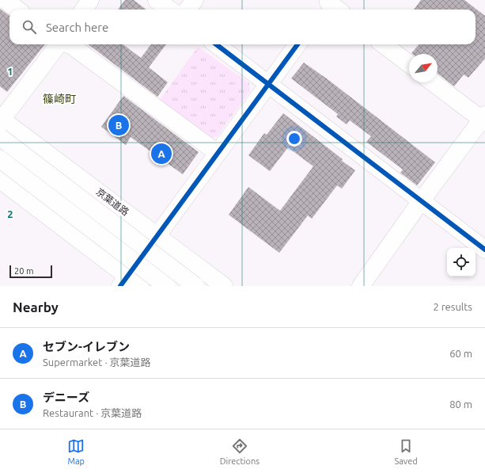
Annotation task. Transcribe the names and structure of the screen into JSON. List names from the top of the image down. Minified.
{"streets":{"main road":["京葉道路"]},"districts":["篠崎町"],"scale_bar":"20 m","north":"top right","page":{"search":"Search here","pins":["B","A"],"scale":"20 m","heading":["Nearby","2 results"],"list":[{"mark":"A","name":"セブン-イレブン","note":"Supermarket · 京葉道路","value":"60 m"},{"mark":"B","name":"デニーズ","note":"Restaurant · 京葉道路","value":"80 m"}],"nav":["Map","Directions","Saved"]},"grid":{"rows":["1","2"]}}
